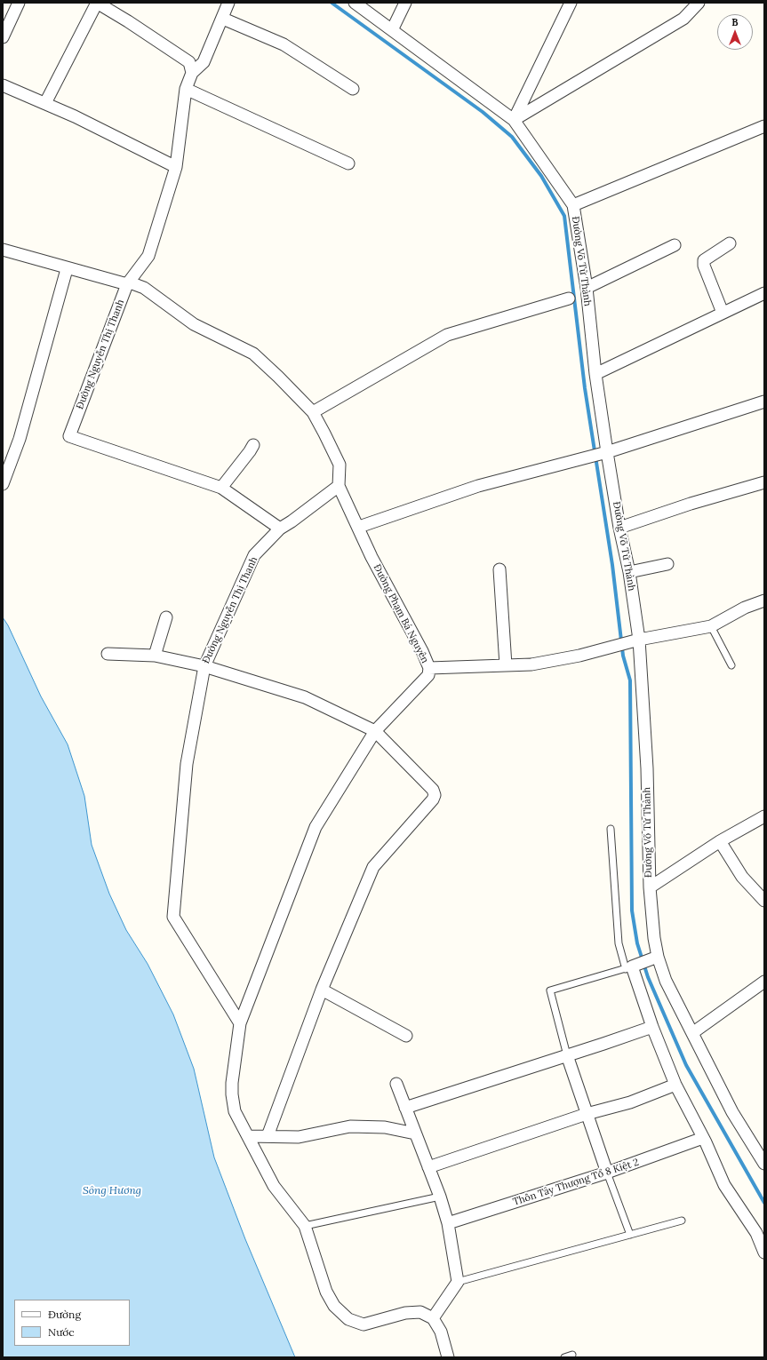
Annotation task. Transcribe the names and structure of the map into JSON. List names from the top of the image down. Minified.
{"streets":{"street":["Đường Võ Tử Thành","Đường Nguyễn Thị Thanh","Đường Phạm Bá Nguyên","Thôn Tây Thượng Tổ 8 Kiệt 2"]},"crossings":[["Đường Võ Tử Thành","Đường Phạm Bá Nguyên"]],"water":["Sông Hương"],"legend":["Đường","Nước"],"north":"top"}
